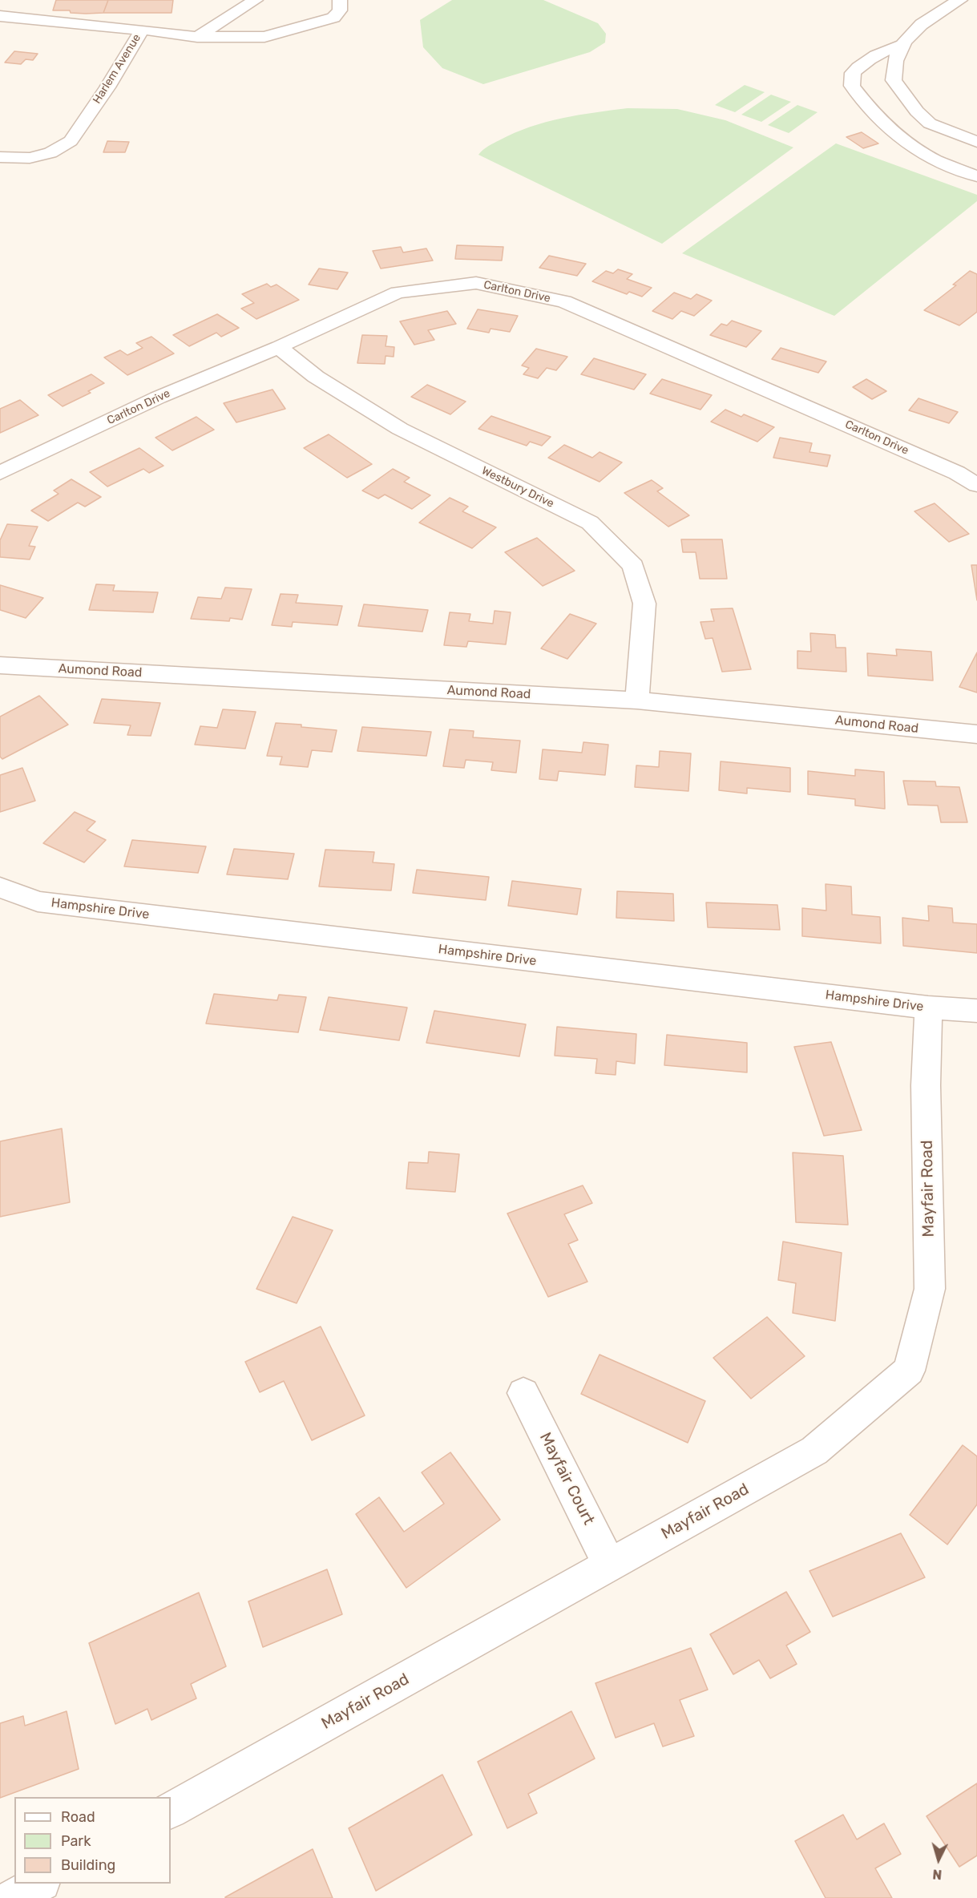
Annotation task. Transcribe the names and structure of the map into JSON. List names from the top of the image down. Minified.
{"streets":{"street":["Harlem Avenue","Carlton Drive","Westbury Drive","Aumond Road","Hampshire Drive","Mayfair Road","Mayfair Court"]},"crossings":[["Carlton Drive","Westbury Drive"],["Westbury Drive","Aumond Road"],["Hampshire Drive","Mayfair Road"],["Mayfair Road","Mayfair Court"]],"legend":["Road","Park","Building"],"north":"bottom"}
